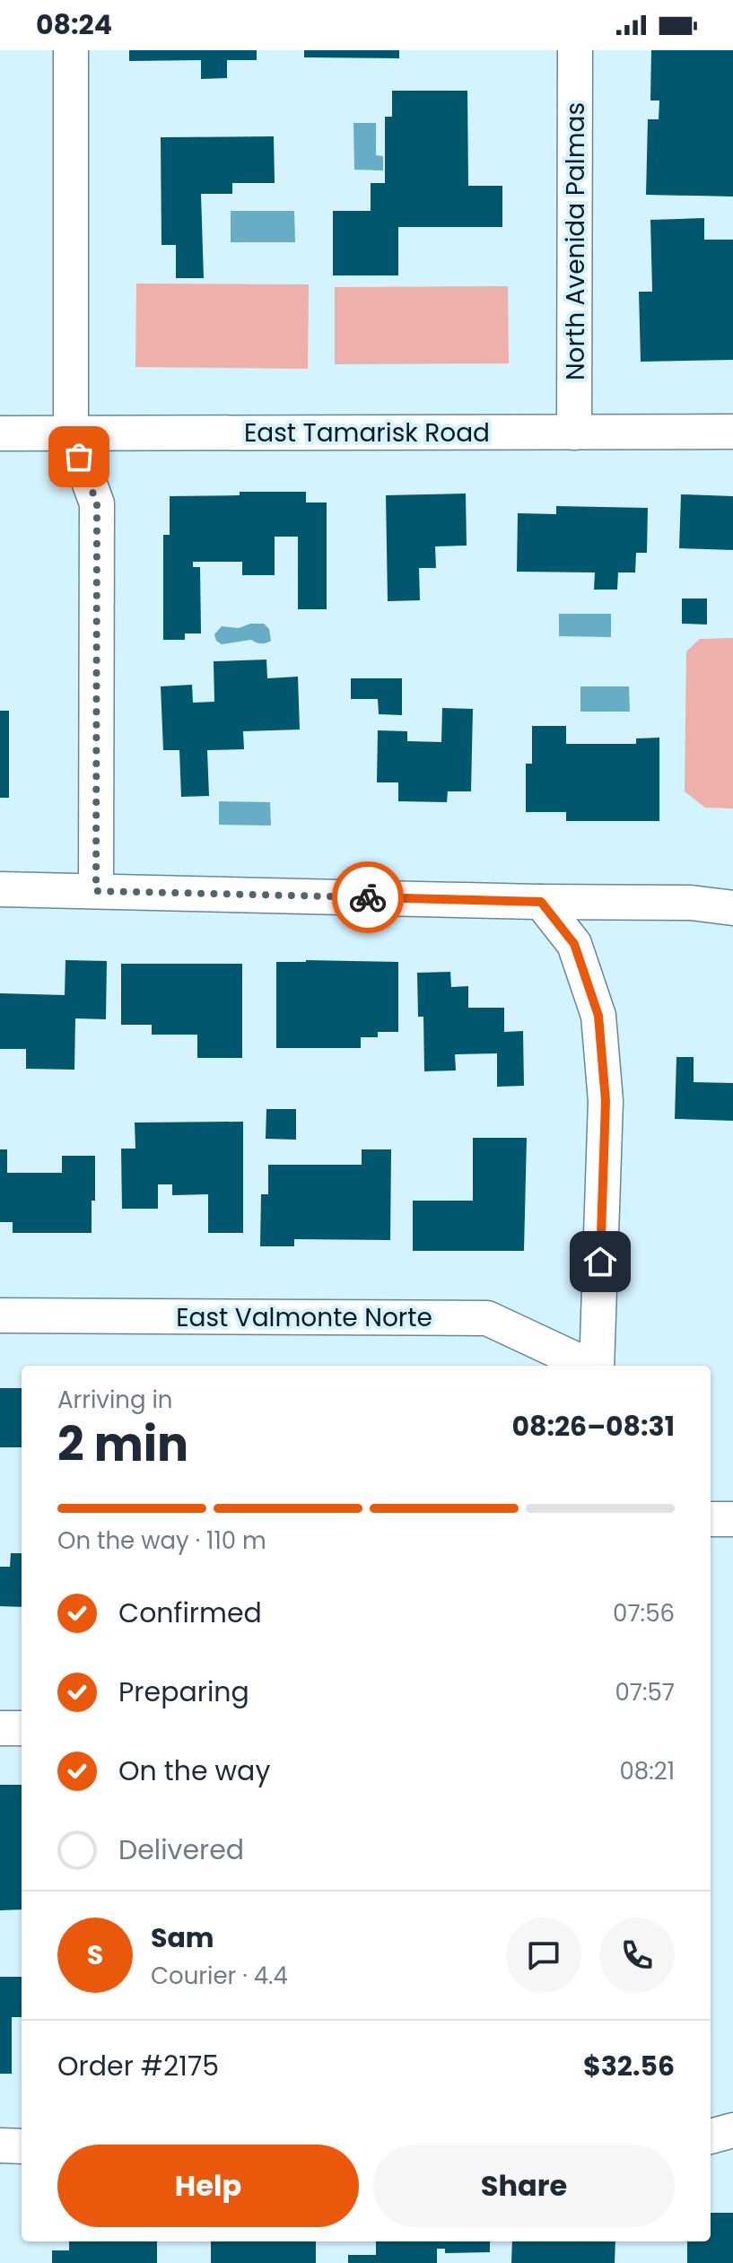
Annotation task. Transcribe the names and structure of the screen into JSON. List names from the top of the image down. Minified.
{"streets":{"street":["North Avenida Palmas","East Tamarisk Road","East Valmonte Norte"]},"crossings":[["North Avenida Palmas","East Tamarisk Road"]],"page":{"status":"08:24","heading":["2 min","Arriving in","08:26–08:31"],"panel":["Sam","Courier · 4.4","Order #2175","$32.56"],"bar":"On the way · 110 m","list":[["Confirmed","07:56"],["Preparing","07:57"],["On the way","08:21"],"Delivered"],"round":"S","buttons":["Help","Share"]}}
